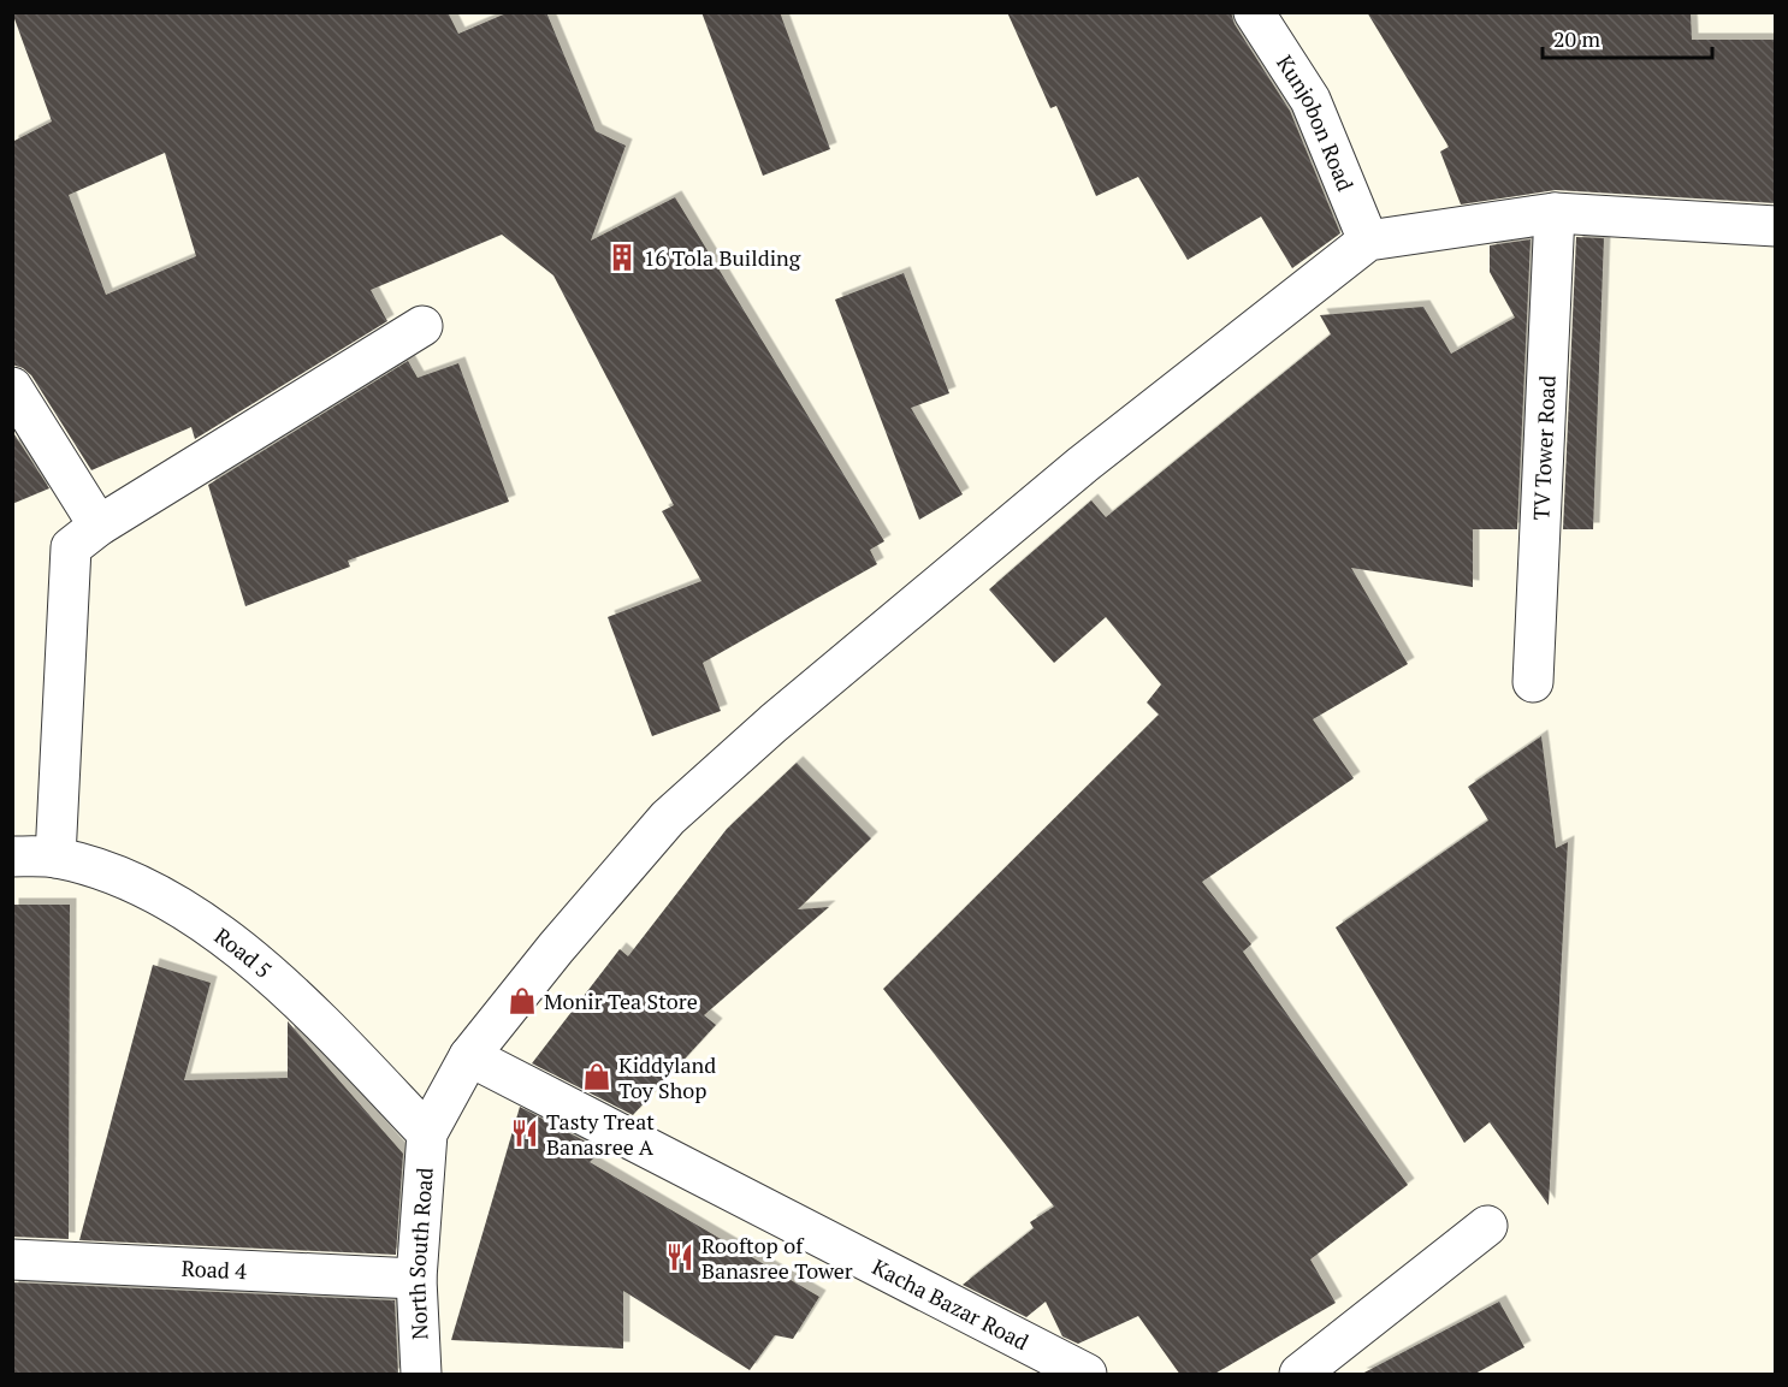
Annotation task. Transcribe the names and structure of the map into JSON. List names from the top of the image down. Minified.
{"streets":{"street":["Kunjobon Road","TV Tower Road","Road 5","North South Road","Road 4","Kacha Bazar Road"]},"crossings":[["Road 5","North South Road"],["North South Road","Road 4"]],"places":{"building":["16 Tola Building"],"shop":["Monir Tea Store","Kiddyland Toy Shop"],"restaurant":["Tasty Treat Banasree A","Rooftop of Banasree Tower"]},"scale_bar":"20 m"}
